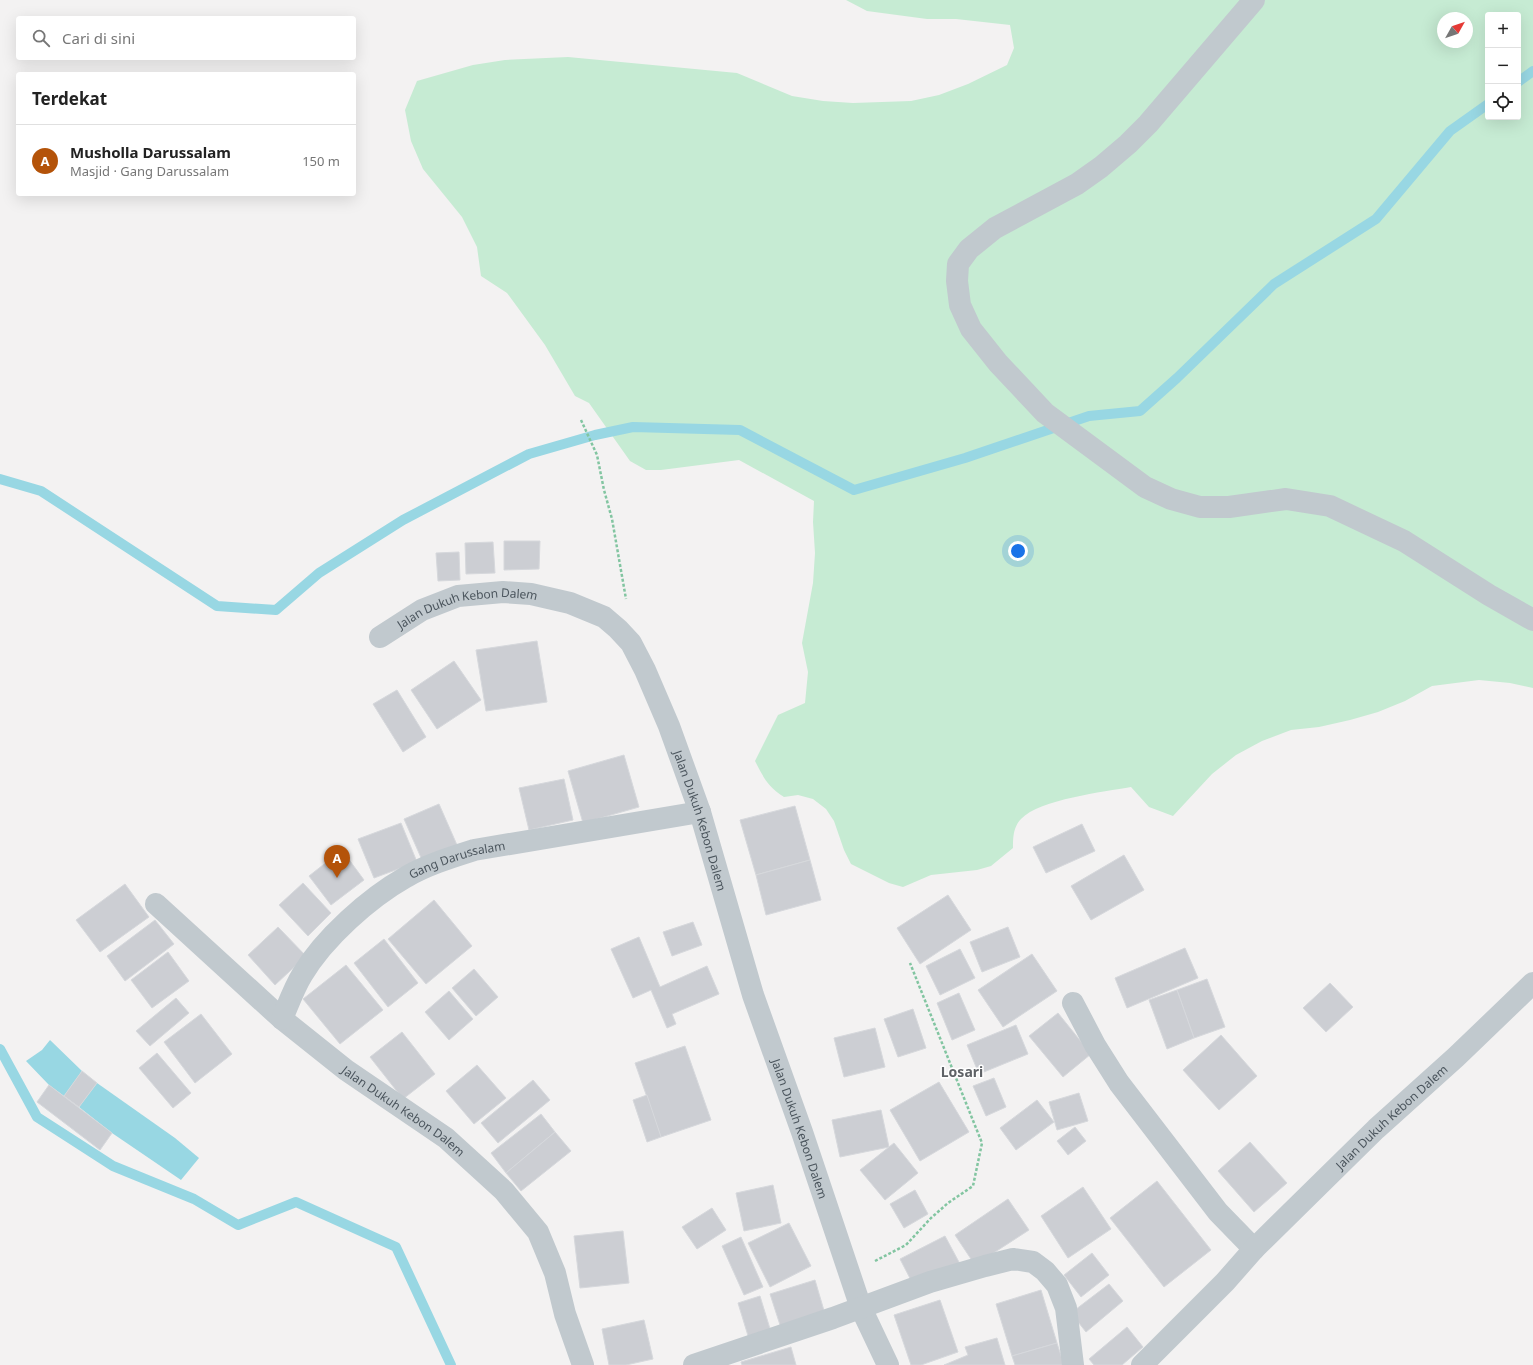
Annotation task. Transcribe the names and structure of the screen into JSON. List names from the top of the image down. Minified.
{"streets":{"street":["Jalan Dukuh Kebon Dalem","Gang Darussalam"]},"crossings":[["Jalan Dukuh Kebon Dalem","Gang Darussalam"]],"districts":["Losari"],"north":"top right","page":{"map_buttons":["+","−"],"search":"Cari di sini","heading":"Terdekat","list":[{"mark":"A","name":"Musholla Darussalam","note":"Masjid · Gang Darussalam","value":"150 m"}],"pins":"A"}}
